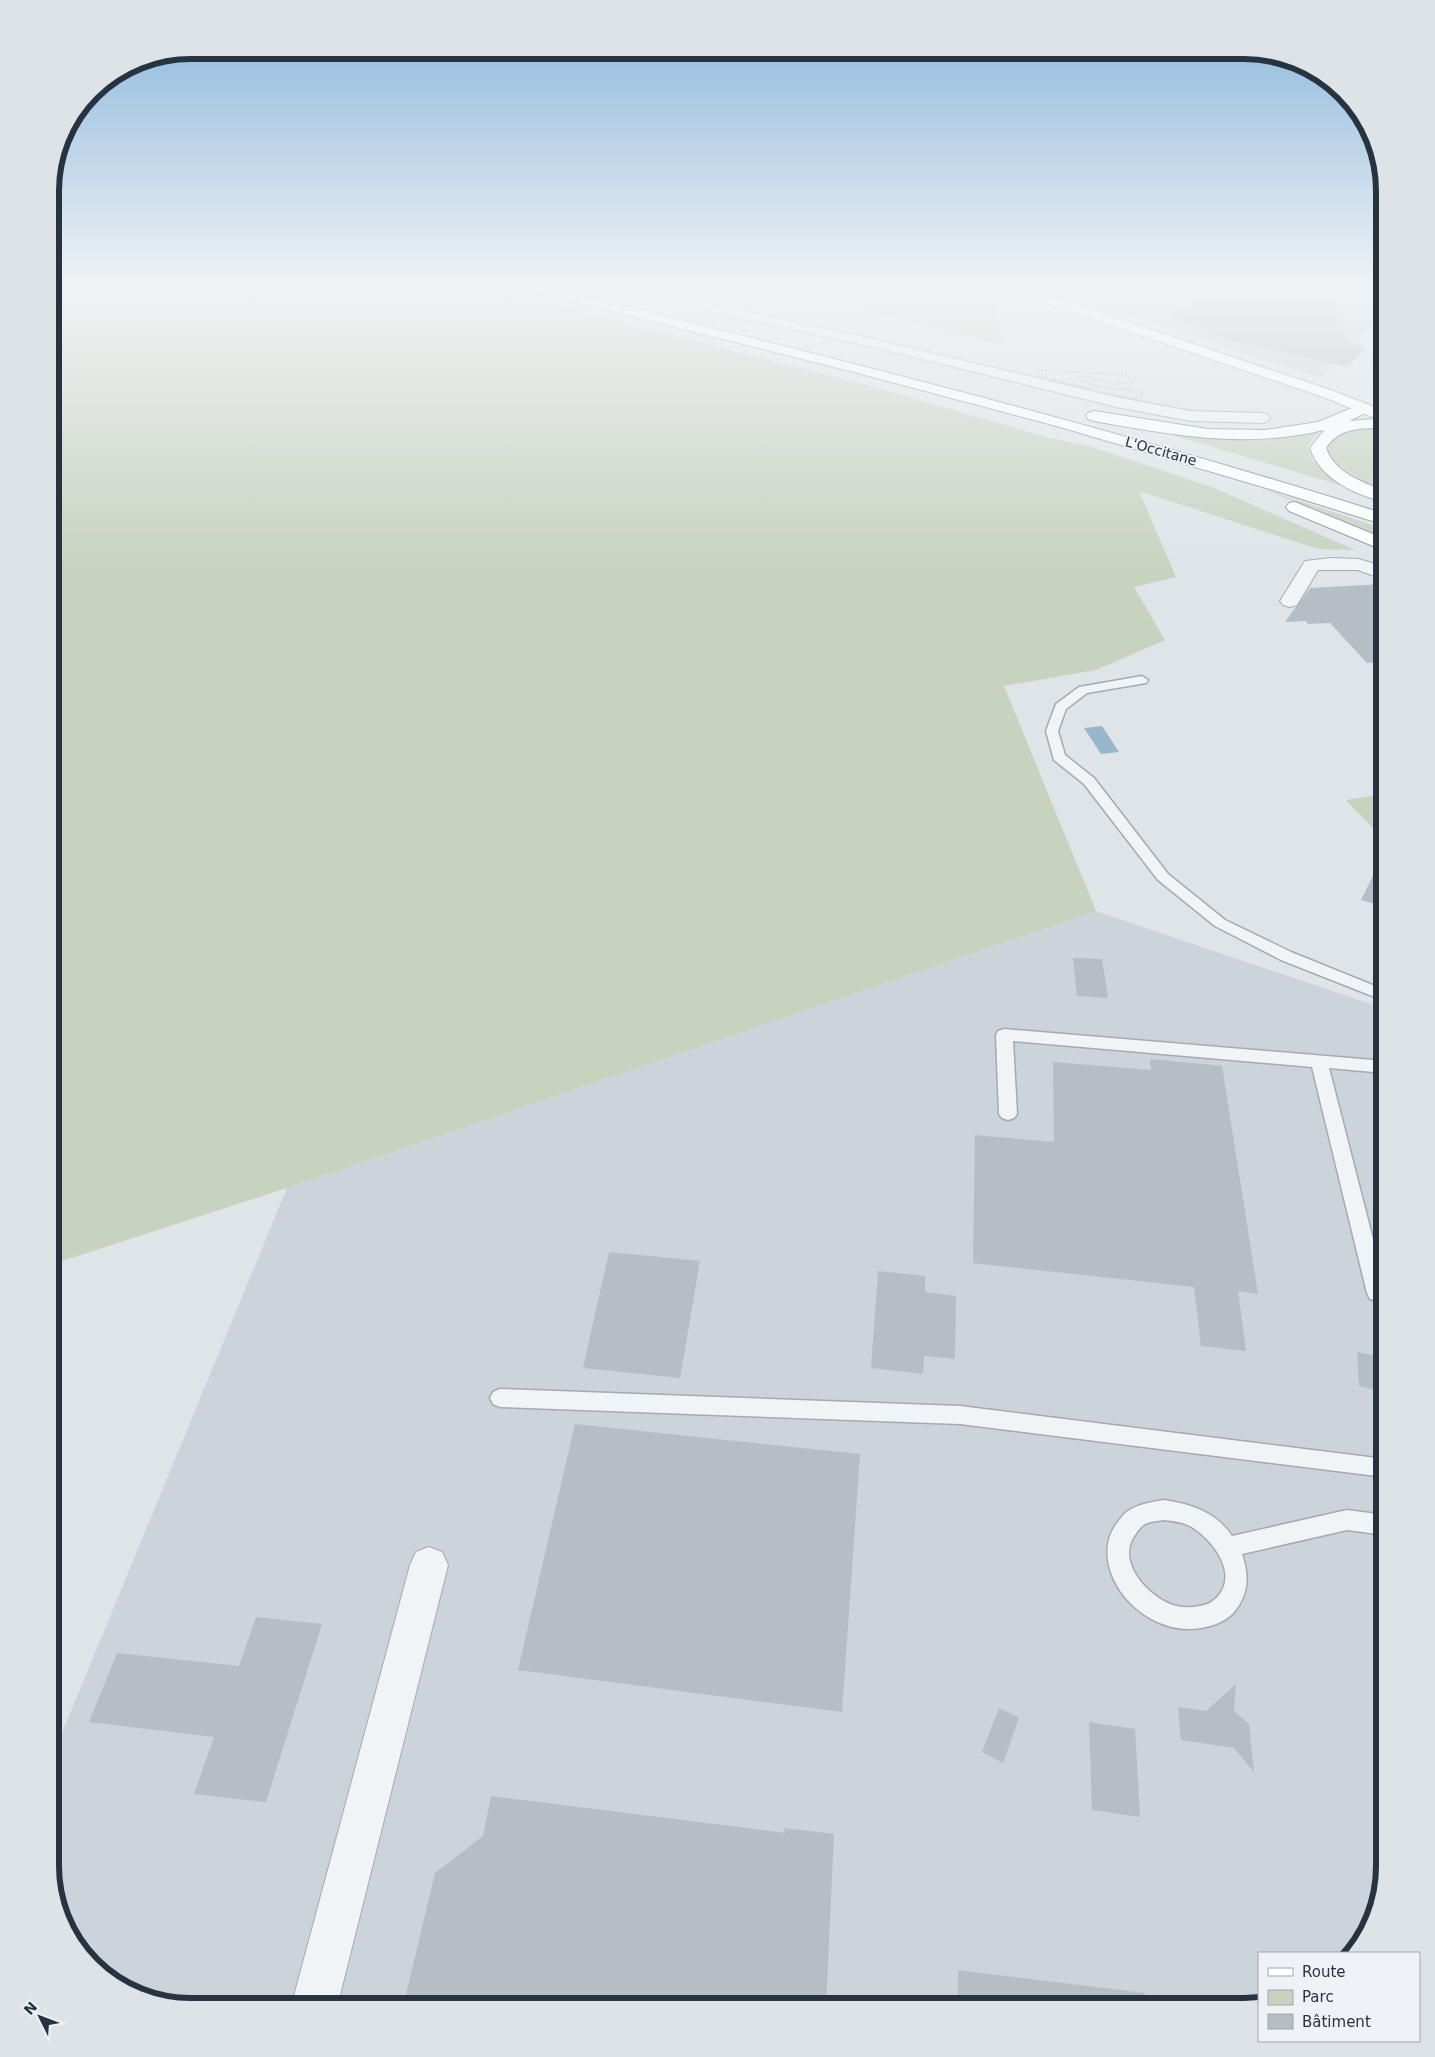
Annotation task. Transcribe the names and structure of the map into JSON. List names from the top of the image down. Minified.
{"streets":{"main road":["L'Occitane"]},"legend":["Route","Parc","Bâtiment"],"north":"top left"}
